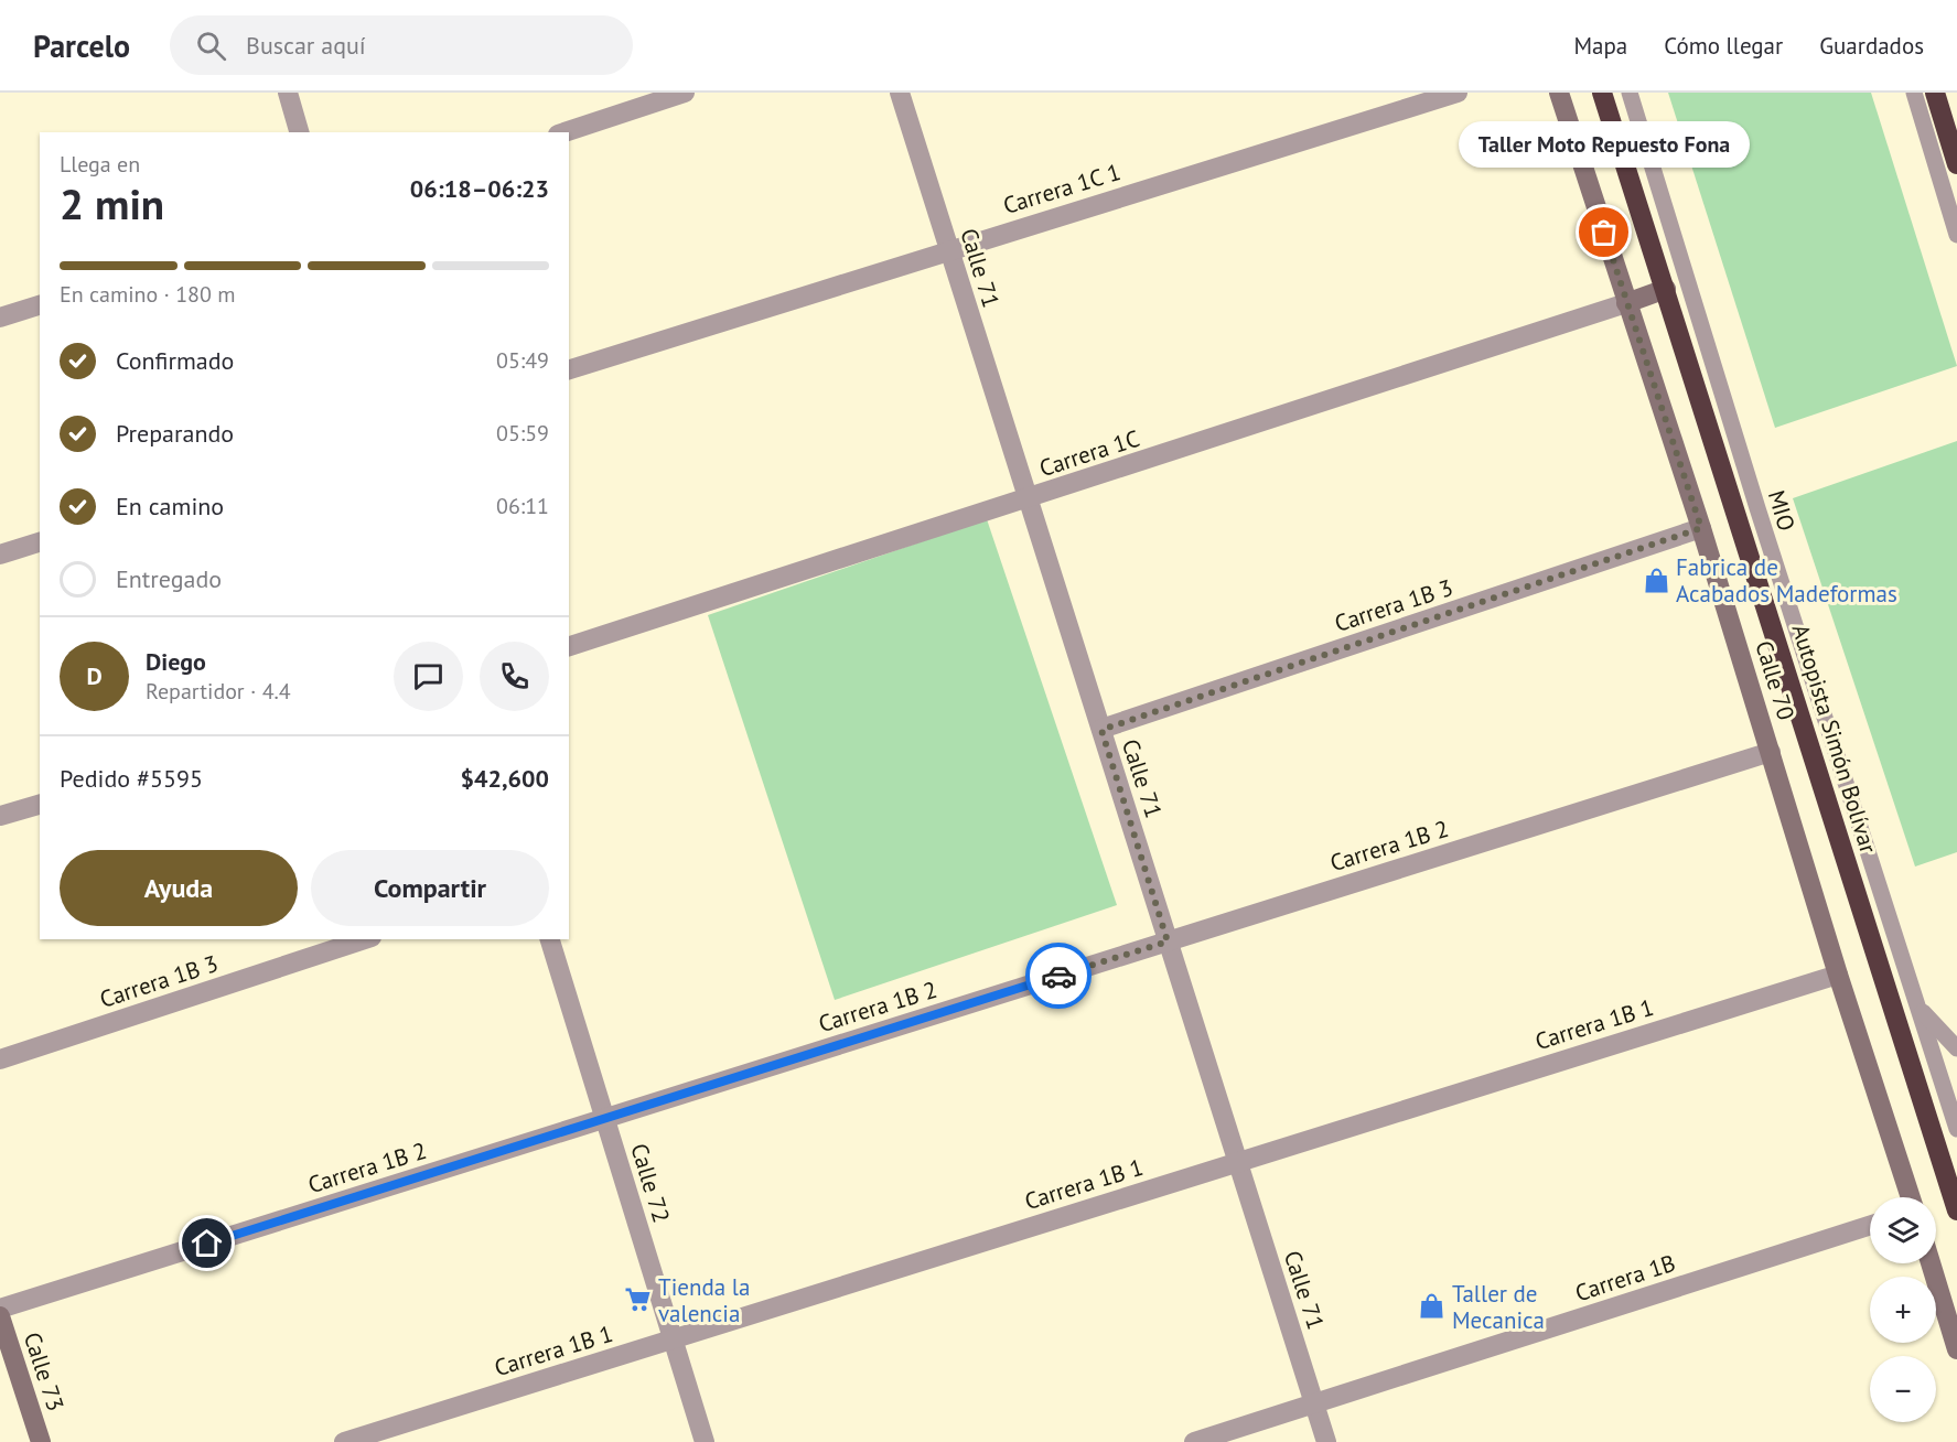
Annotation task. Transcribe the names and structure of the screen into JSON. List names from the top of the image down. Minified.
{"streets":{"highway":["Autopista Simón Bolívar"],"street":["Carrera 1C 1","Calle 71","Carrera 1C","Carrera 1B 3","Calle 70","Carrera 1B 2","Carrera 1B 1","Calle 72","Carrera 1B","Calle 73"],"lane":["MIO"]},"crossings":[["Carrera 1C 1","Calle 71"],["Calle 71","Carrera 1C"],["Calle 71","Carrera 1B 3"],["Calle 71","Carrera 1B 2"],["Calle 71","Carrera 1B 1"],["Calle 71","Carrera 1B"],["Carrera 1C","Calle 70"],["Carrera 1B 3","Calle 70"],["Calle 70","Carrera 1B 2"],["Calle 70","Carrera 1B 1"],["Carrera 1B 2","Calle 72"],["Carrera 1B 1","Calle 72"]],"places":{"other":["Taller Moto Repuesto Fona"],"shop":["Fabrica de Acabados Madeformas","Taller de Mecanica"],"supermarket":["Tienda la valencia"]},"page":{"header":"Parcelo","search":"Buscar aquí","nav":["Mapa","Cómo llegar","Guardados"],"bubble":"Taller Moto Repuesto Fona","heading":["2 min","Llega en","06:18–06:23"],"panel":["Diego","Repartidor · 4.4","Pedido #5595","$42,600"],"bar":"En camino · 180 m","list":[["Confirmado","05:49"],["Preparando","05:59"],["En camino","06:11"],"Entregado"],"round":"D","buttons":["Ayuda","Compartir"],"map_buttons":["+","−"]}}
